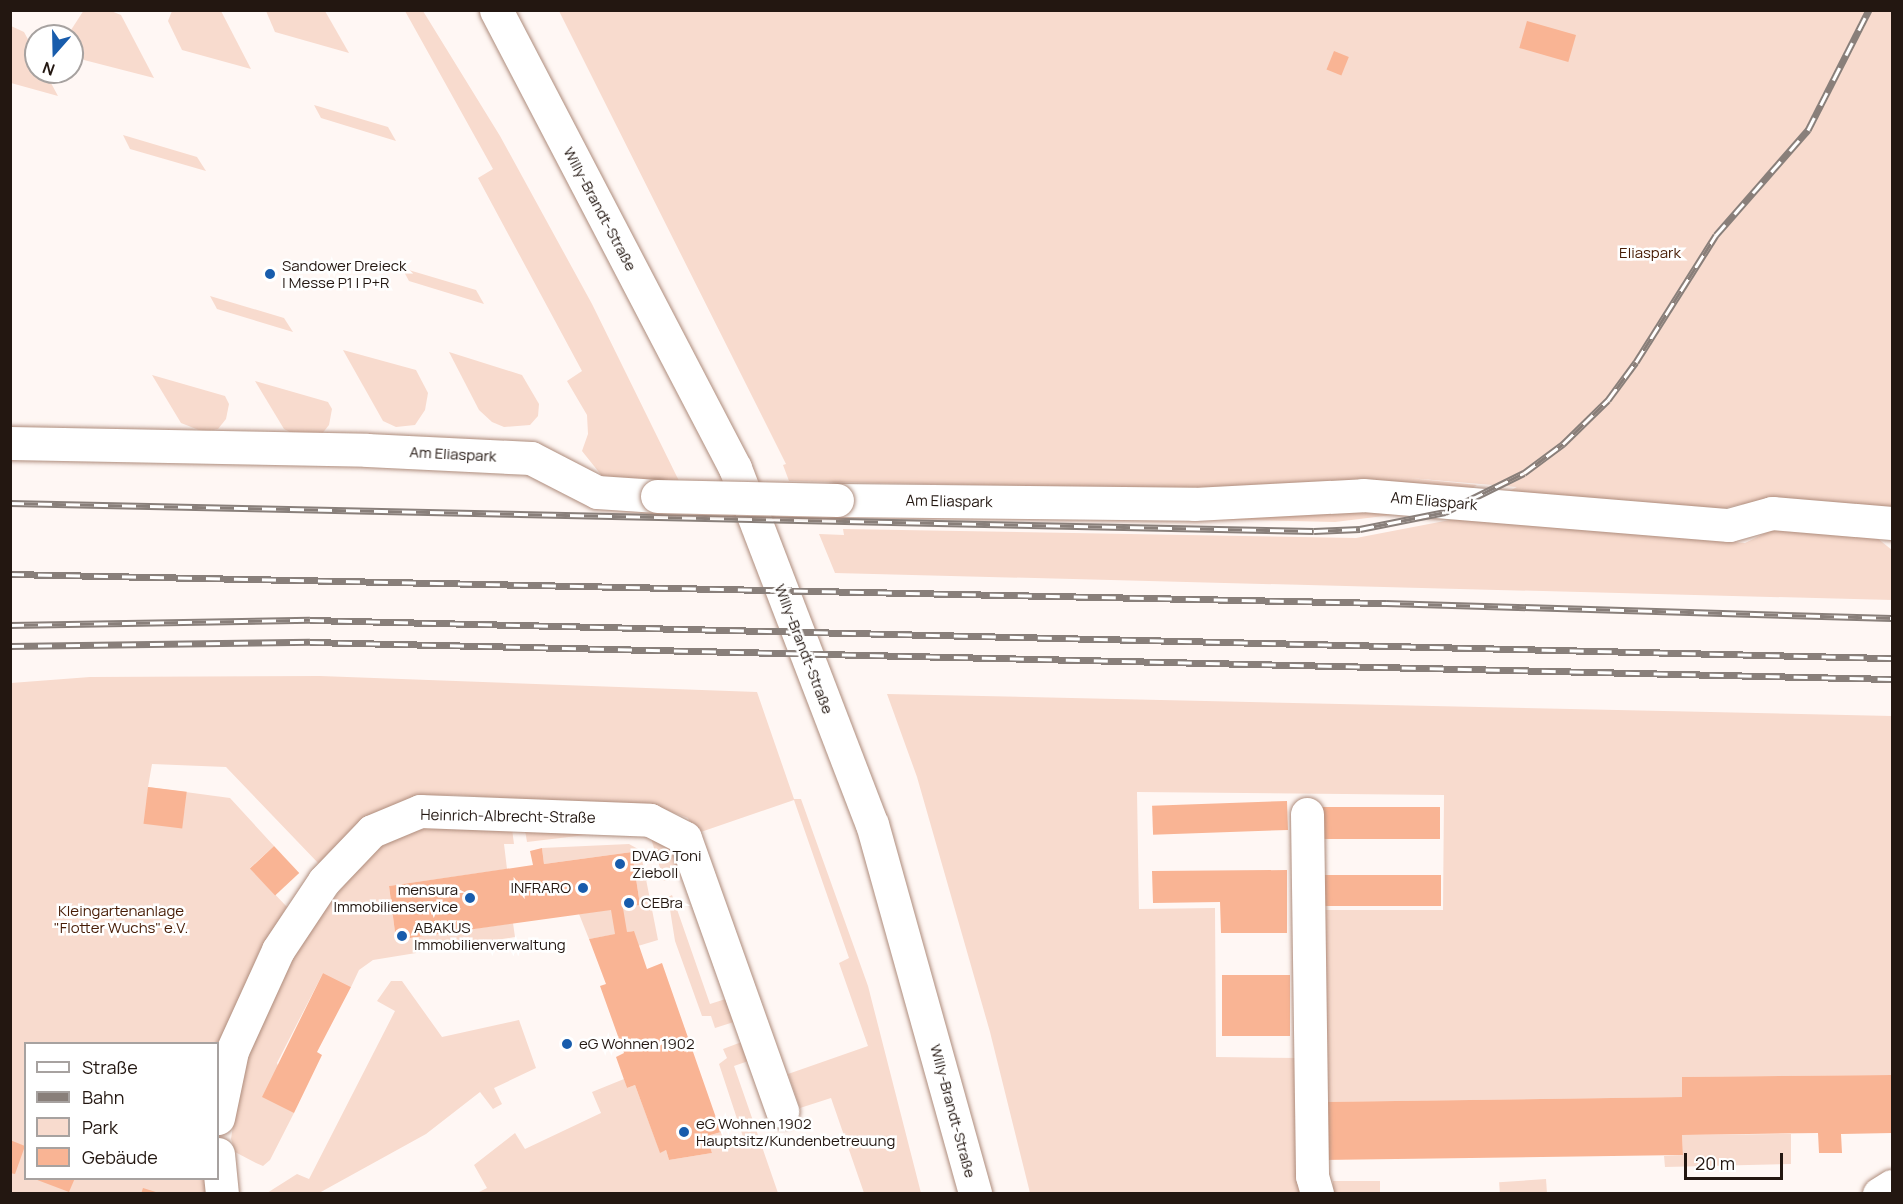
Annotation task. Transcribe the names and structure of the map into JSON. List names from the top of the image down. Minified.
{"streets":{"main road":["Willy-Brandt-Straße","Am Eliaspark","Heinrich-Albrecht-Straße"]},"parks":["Eliaspark","Kleingartenanlage \"Flotter Wuchs\" e.V."],"places":["Sandower Dreieck | Messe P1 | P+R","DVAG Toni Zieboll","INFRARO","mensura Immobilienservice","CEBra","ABAKUS Immobilienverwaltung","eG Wohnen 1902","eG Wohnen 1902 Hauptsitz/Kundenbetreuung"],"legend":["Straße","Bahn","Park","Gebäude"],"scale_bar":"20 m","north":"bottom"}
